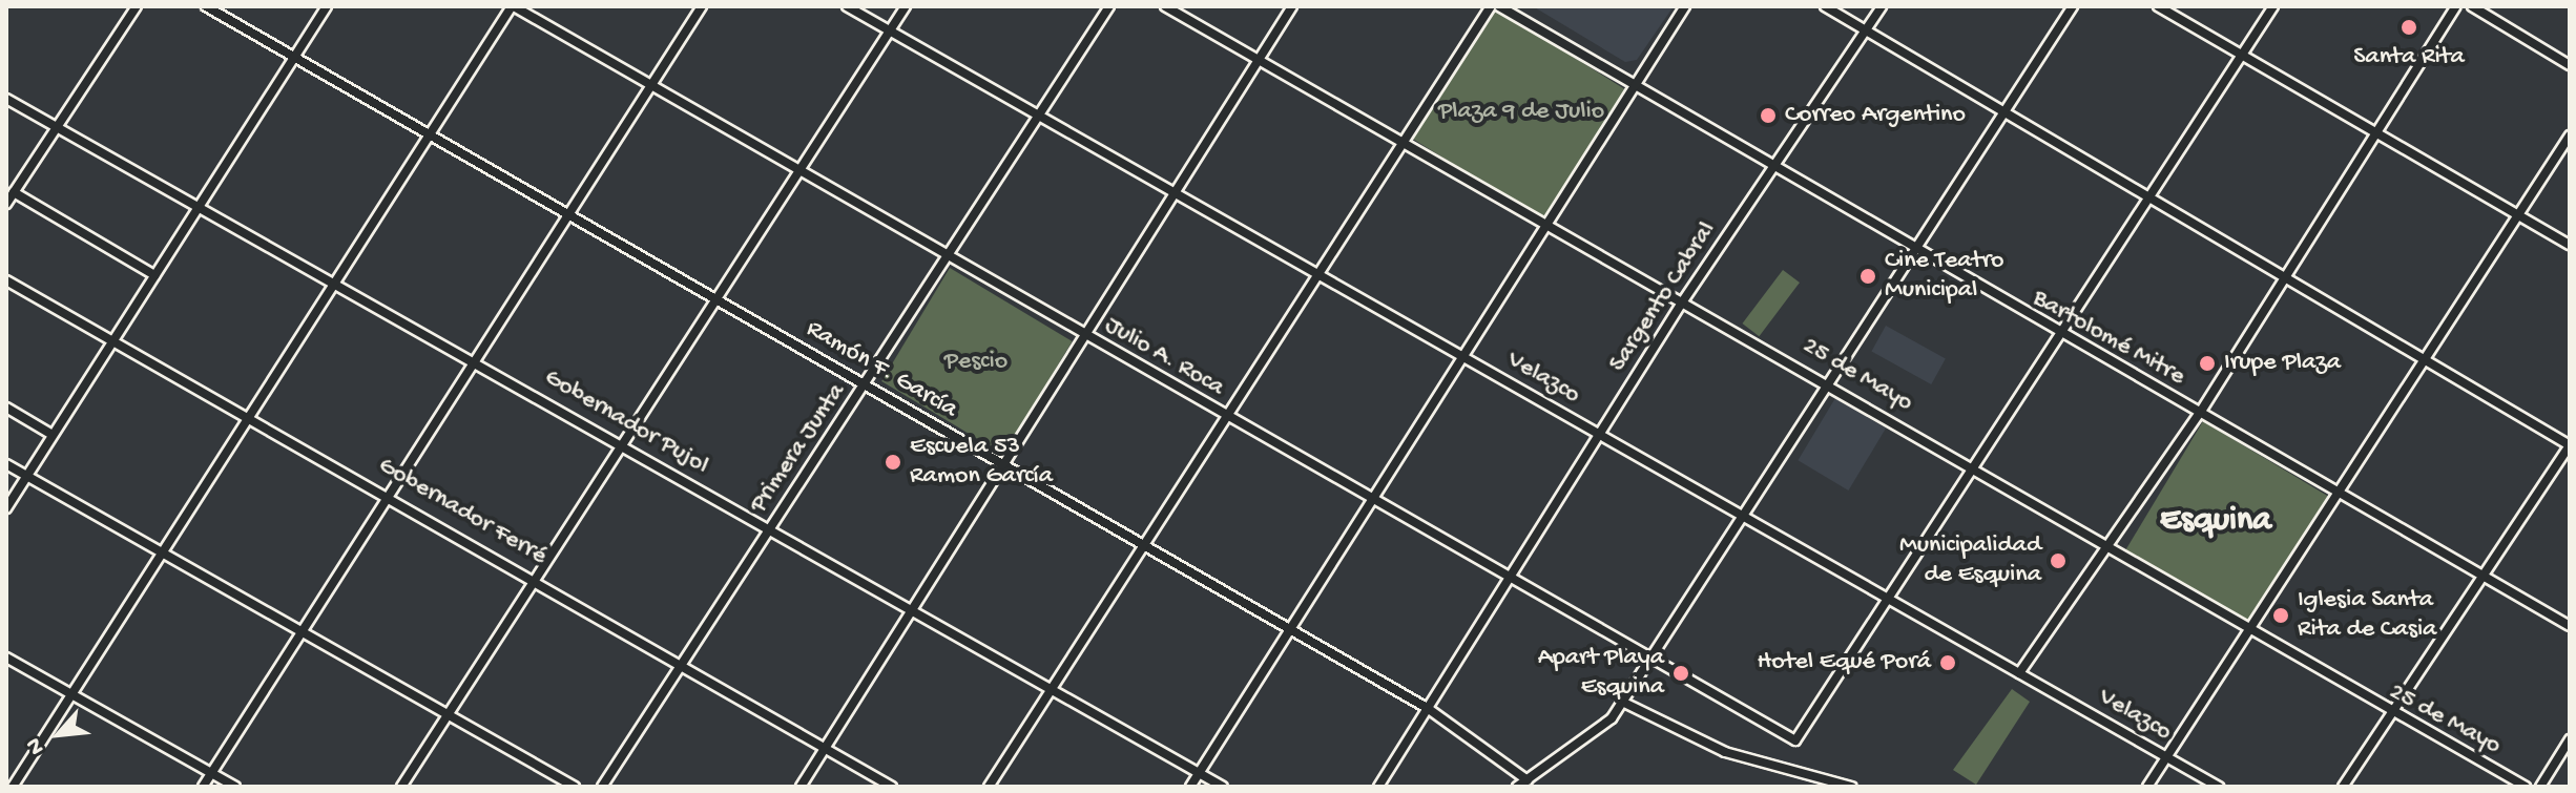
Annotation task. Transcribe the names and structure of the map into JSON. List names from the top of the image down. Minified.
{"streets":{"street":["Sargento Cabral","Bartolomé Mitre","Julio A. Roca","Ramón F. García","25 de Mayo","Velazco","Gobernador Pujol","Primera Junta","Gobernador Ferré"]},"crossings":[["Sargento Cabral","Bartolomé Mitre"],["Sargento Cabral","Julio A. Roca"],["Sargento Cabral","Ramón F. García"],["Sargento Cabral","25 de Mayo"],["Sargento Cabral","Velazco"],["Julio A. Roca","Velazco"],["Julio A. Roca","Primera Junta"],["Ramón F. García","Primera Junta"],["Velazco","Primera Junta"],["Gobernador Pujol","Primera Junta"],["Primera Junta","Gobernador Ferré"]],"districts":["Esquina"],"parks":["Plaza 9 de Julio","Pescio"],"places":["Santa Rita","Correo Argentino","Cine Teatro Municipal","Irupe Plaza","Escuela 53 Ramon García","Municipalidad de Esquina","Iglesia Santa Rita de Casia","Hotel Equé Porá","Apart Playa Esquina"],"north":"bottom left"}
